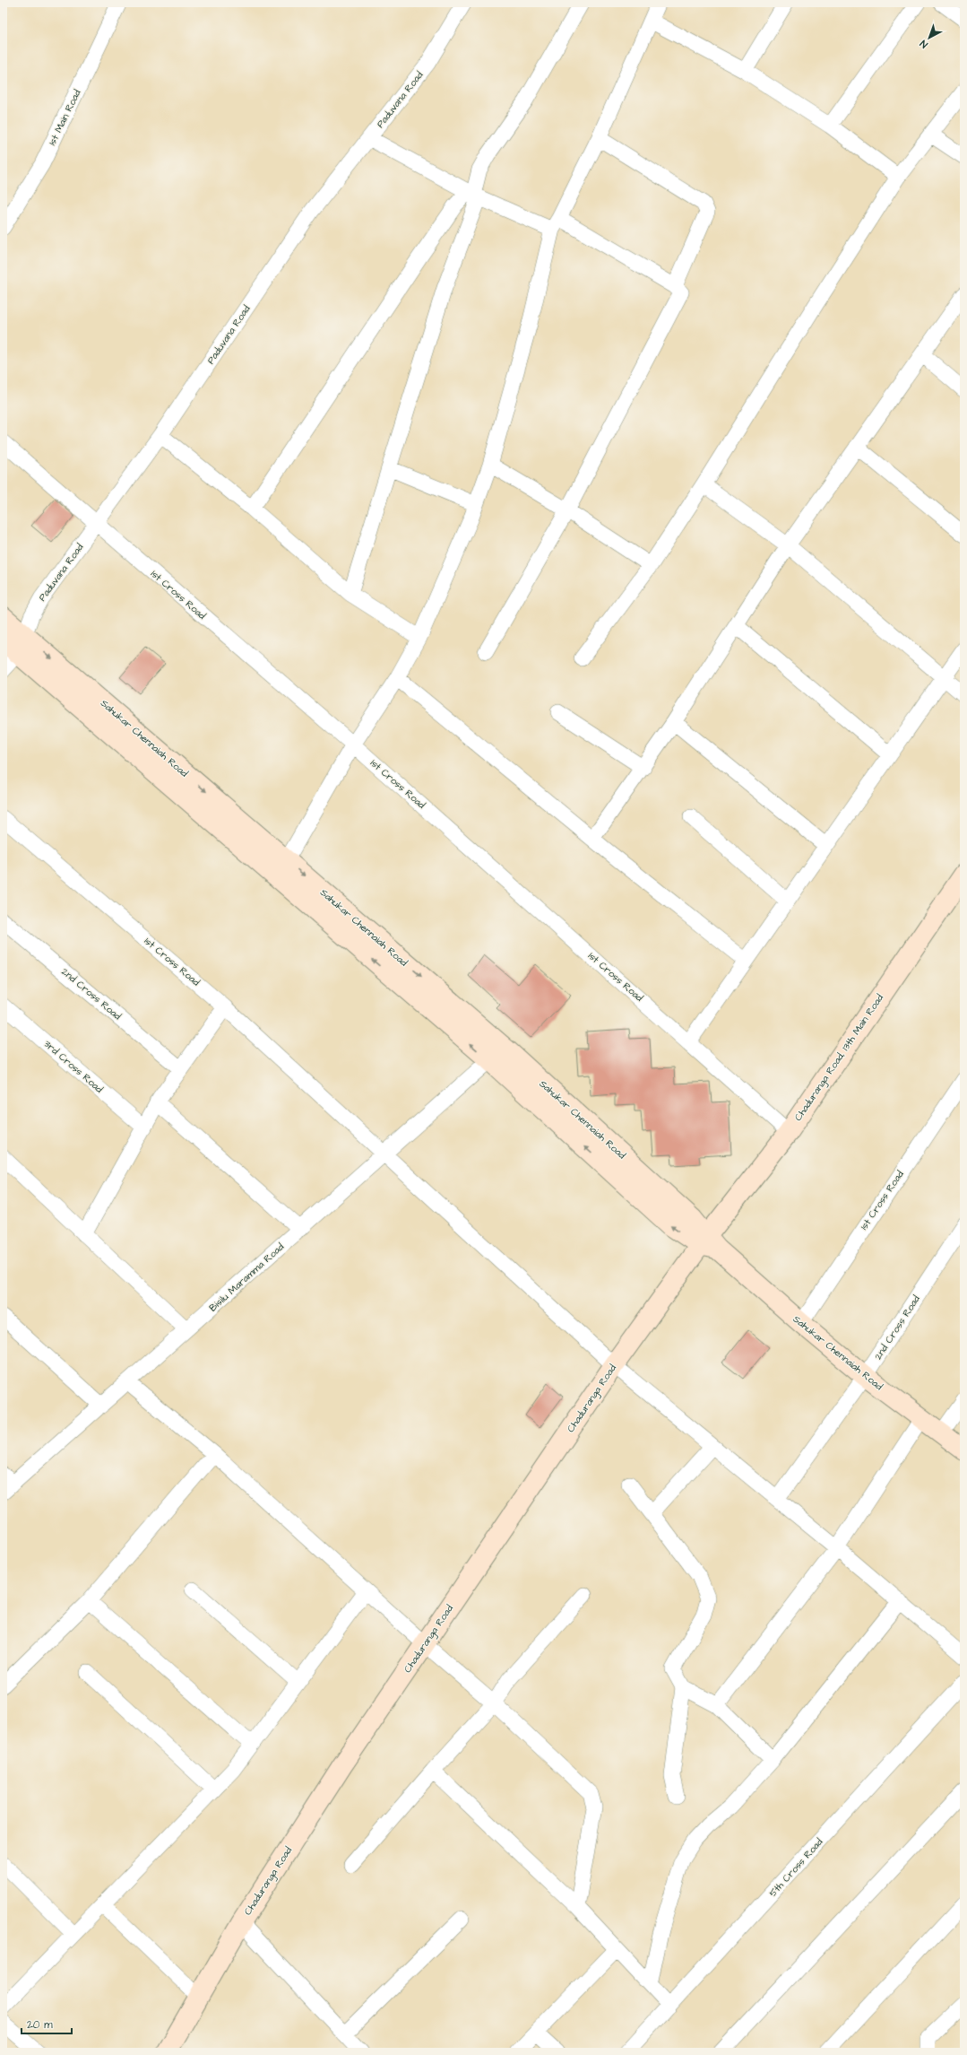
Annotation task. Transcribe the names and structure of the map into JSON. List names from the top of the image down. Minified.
{"streets":{"street":["Paduvana Road","1st Main Road","1st Cross Road","Sahukar Chennaiah Road","2nd Cross Road","Chaduranga Road, 13th Main Road","3rd Cross Road","Bisilu Maramma Road","Chaduranga Road","5th Cross Road"]},"crossings":[["Paduvana Road","1st Cross Road"],["Paduvana Road","Sahukar Chennaiah Road"],["1st Cross Road","Sahukar Chennaiah Road"],["1st Cross Road","2nd Cross Road"],["1st Cross Road","Chaduranga Road, 13th Main Road"],["1st Cross Road","Bisilu Maramma Road"],["1st Cross Road","Chaduranga Road"],["Sahukar Chennaiah Road","2nd Cross Road"],["Sahukar Chennaiah Road","Chaduranga Road, 13th Main Road"],["Sahukar Chennaiah Road","Bisilu Maramma Road"],["Sahukar Chennaiah Road","Chaduranga Road"],["Chaduranga Road, 13th Main Road","Chaduranga Road"]],"scale_bar":"20 m","north":"bottom left"}
